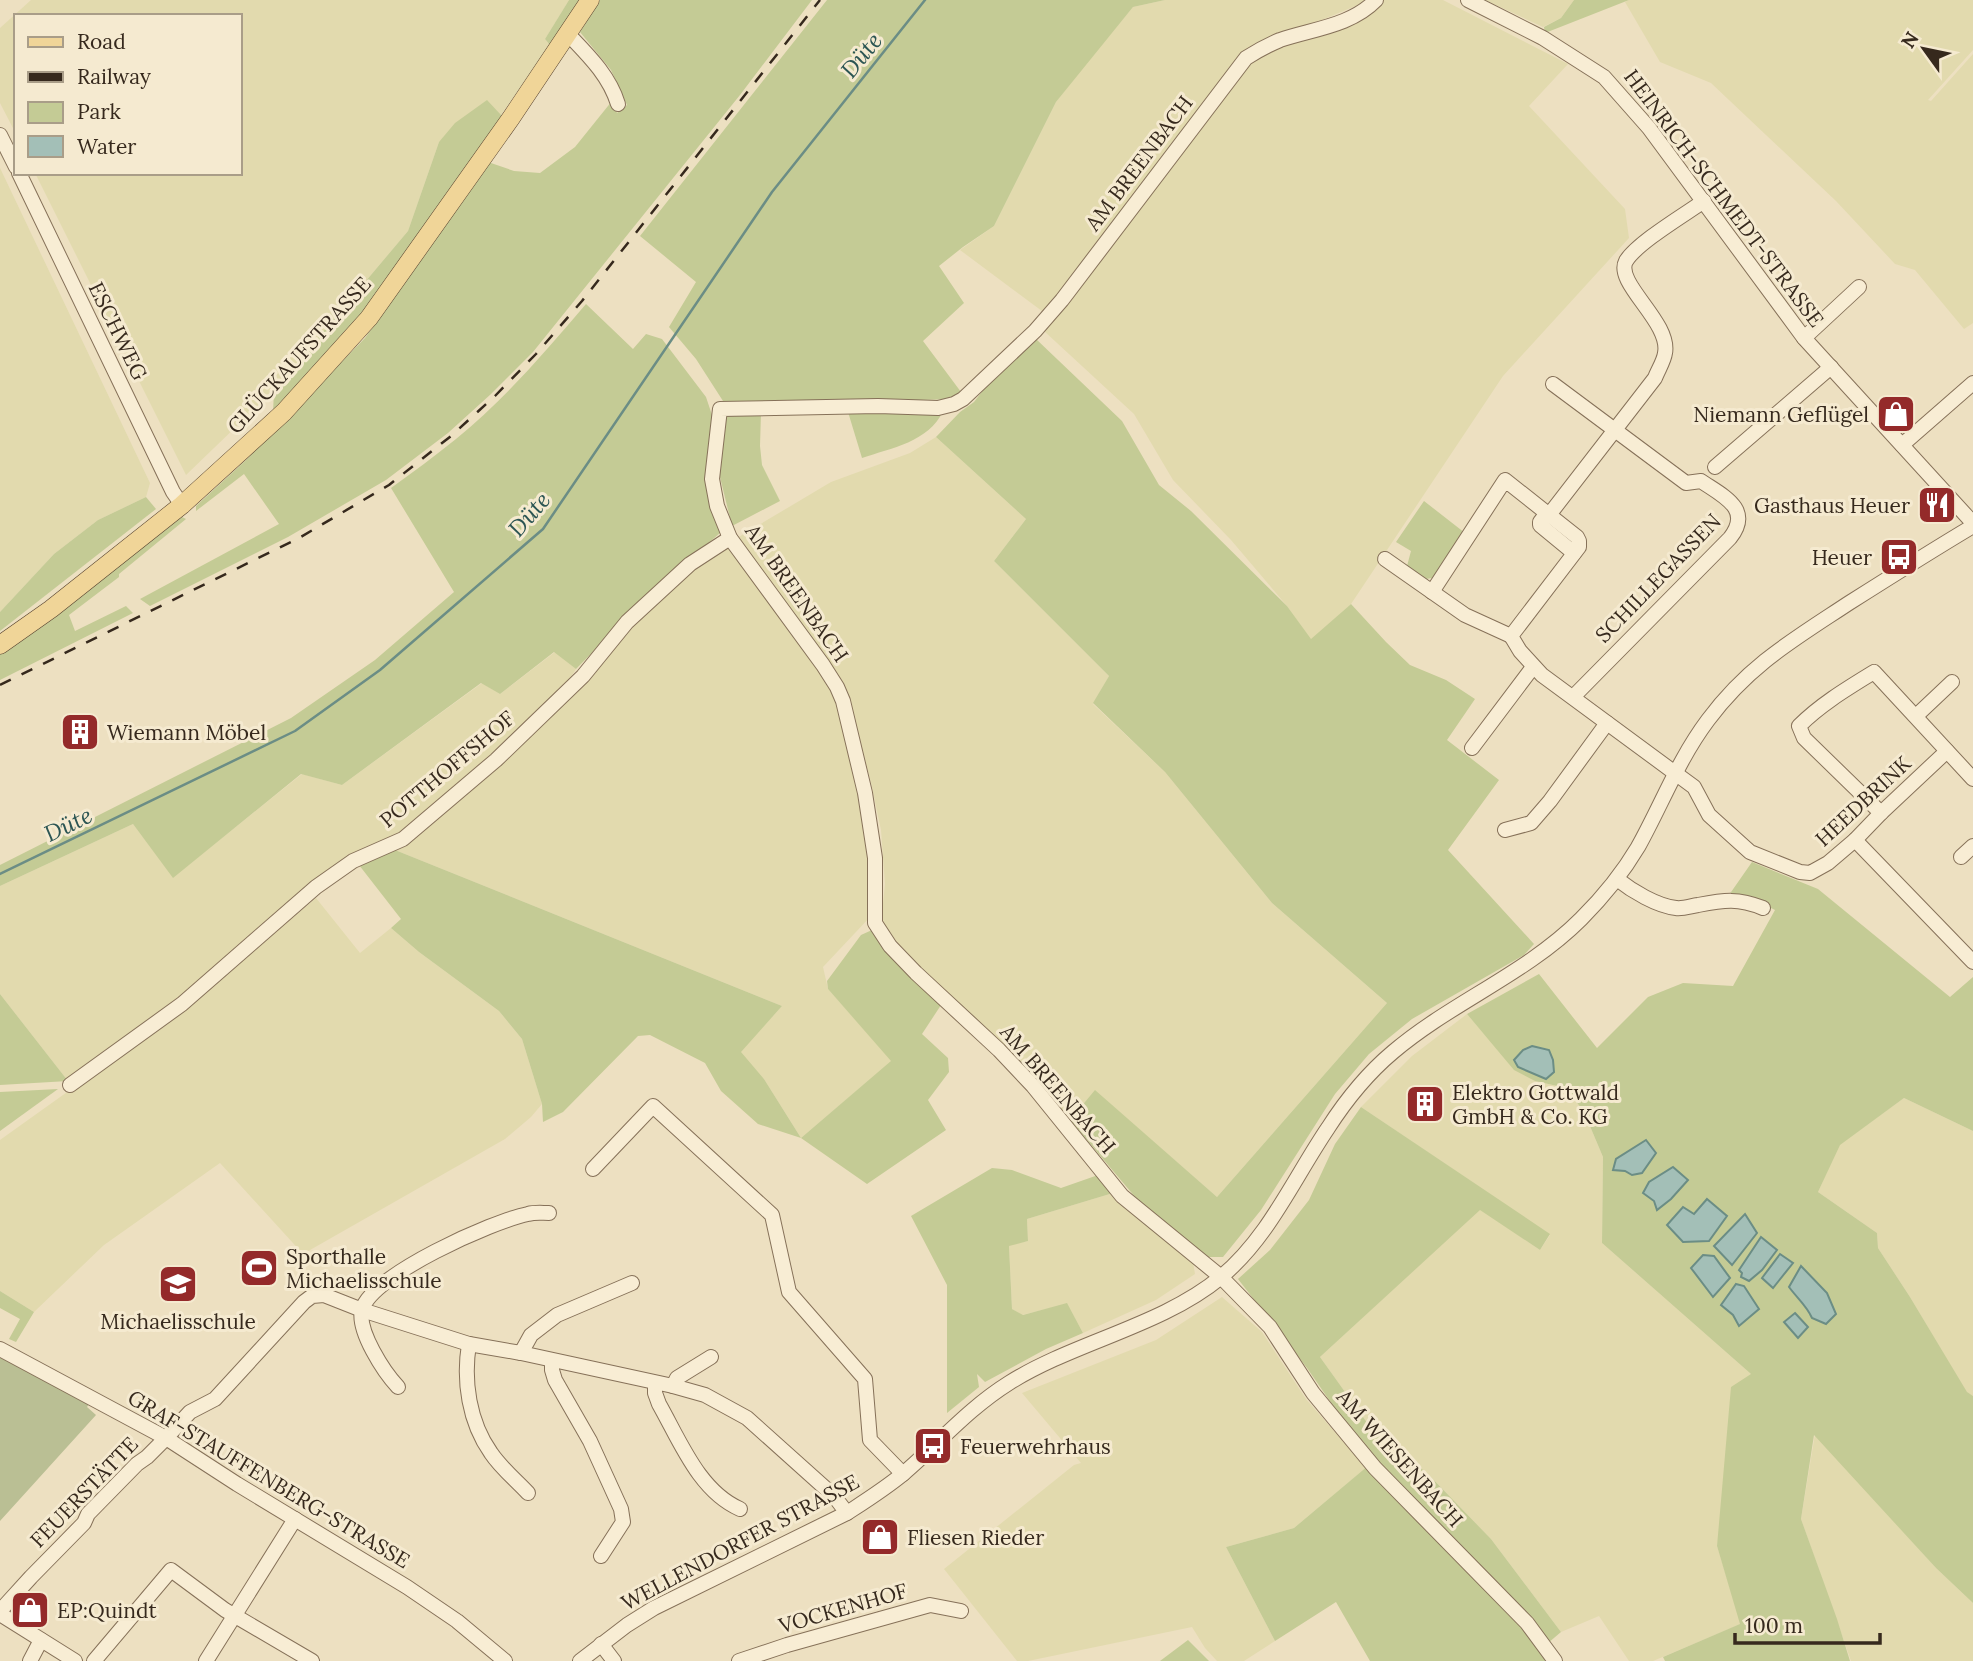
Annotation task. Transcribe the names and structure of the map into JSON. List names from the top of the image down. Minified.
{"streets":{"main road":["GLÜCKAUFSTRASSE"],"street":["AM BREENBACH","HEINRICH-SCHMEDT-STRASSE","ESCHWEG","SCHILLEGASSEN","POTTHOFFSHOF","HEEDBRINK","AM WIESENBACH","GRAF-STAUFFENBERG-STRASSE","FEUERSTÄTTE","WELLENDORFER STRASSE","VOCKENHOF"]},"crossings":[["AM BREENBACH","POTTHOFFSHOF"],["AM BREENBACH","AM WIESENBACH"],["AM BREENBACH","WELLENDORFER STRASSE"],["HEINRICH-SCHMEDT-STRASSE","WELLENDORFER STRASSE"],["ESCHWEG","GLÜCKAUFSTRASSE"],["SCHILLEGASSEN","HEEDBRINK"],["HEEDBRINK","WELLENDORFER STRASSE"],["AM WIESENBACH","WELLENDORFER STRASSE"],["GRAF-STAUFFENBERG-STRASSE","FEUERSTÄTTE"]],"water":["Düte"],"places":{"shop":["Niemann Geflügel","Fliesen Rieder","EP:Quindt"],"restaurant":["Gasthaus Heuer"],"bus stop":["Heuer","Feuerwehrhaus"],"building":["Wiemann Möbel","Elektro Gottwald GmbH & Co. KG"],"sports":["Sporthalle Michaelisschule"],"school or university":["Michaelisschule"]},"legend":["Road","Railway","Park","Water"],"scale_bar":"100 m","north":"top left"}
